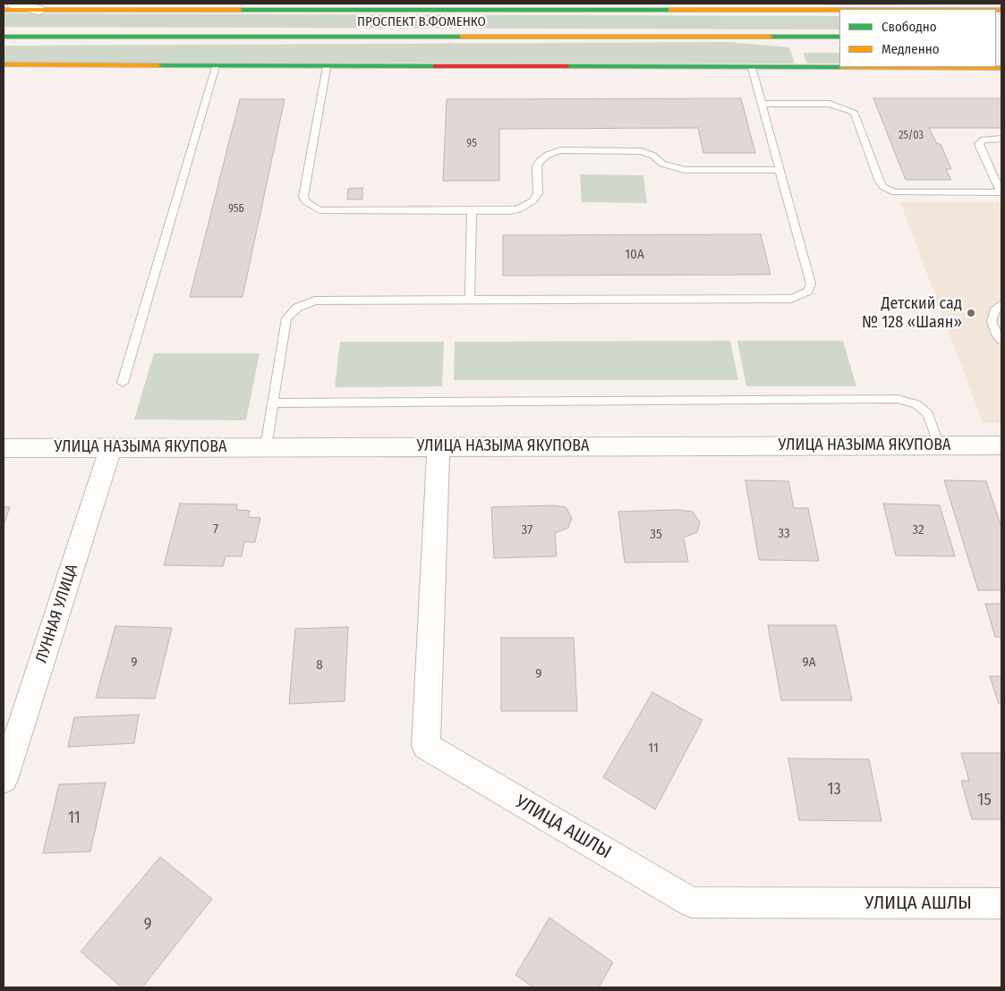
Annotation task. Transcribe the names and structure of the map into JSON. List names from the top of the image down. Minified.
{"streets":{"main road":["ПРОСПЕКТ В.ФОМЕНКО"],"street":["УЛИЦА НАЗЫМА ЯКУПОВА","ЛУННАЯ УЛИЦА","УЛИЦА АШЛЫ"]},"crossings":[["УЛИЦА НАЗЫМА ЯКУПОВА","ЛУННАЯ УЛИЦА"],["УЛИЦА НАЗЫМА ЯКУПОВА","УЛИЦА АШЛЫ"]],"places":["Детский сад № 128 «Шаян»"],"house_numbers":["25/03","95","95Б","10А","7","37","32","33","35","9","9А","8","9","11","13","15","11","9"],"legend":["Свободно","Медленно"]}
